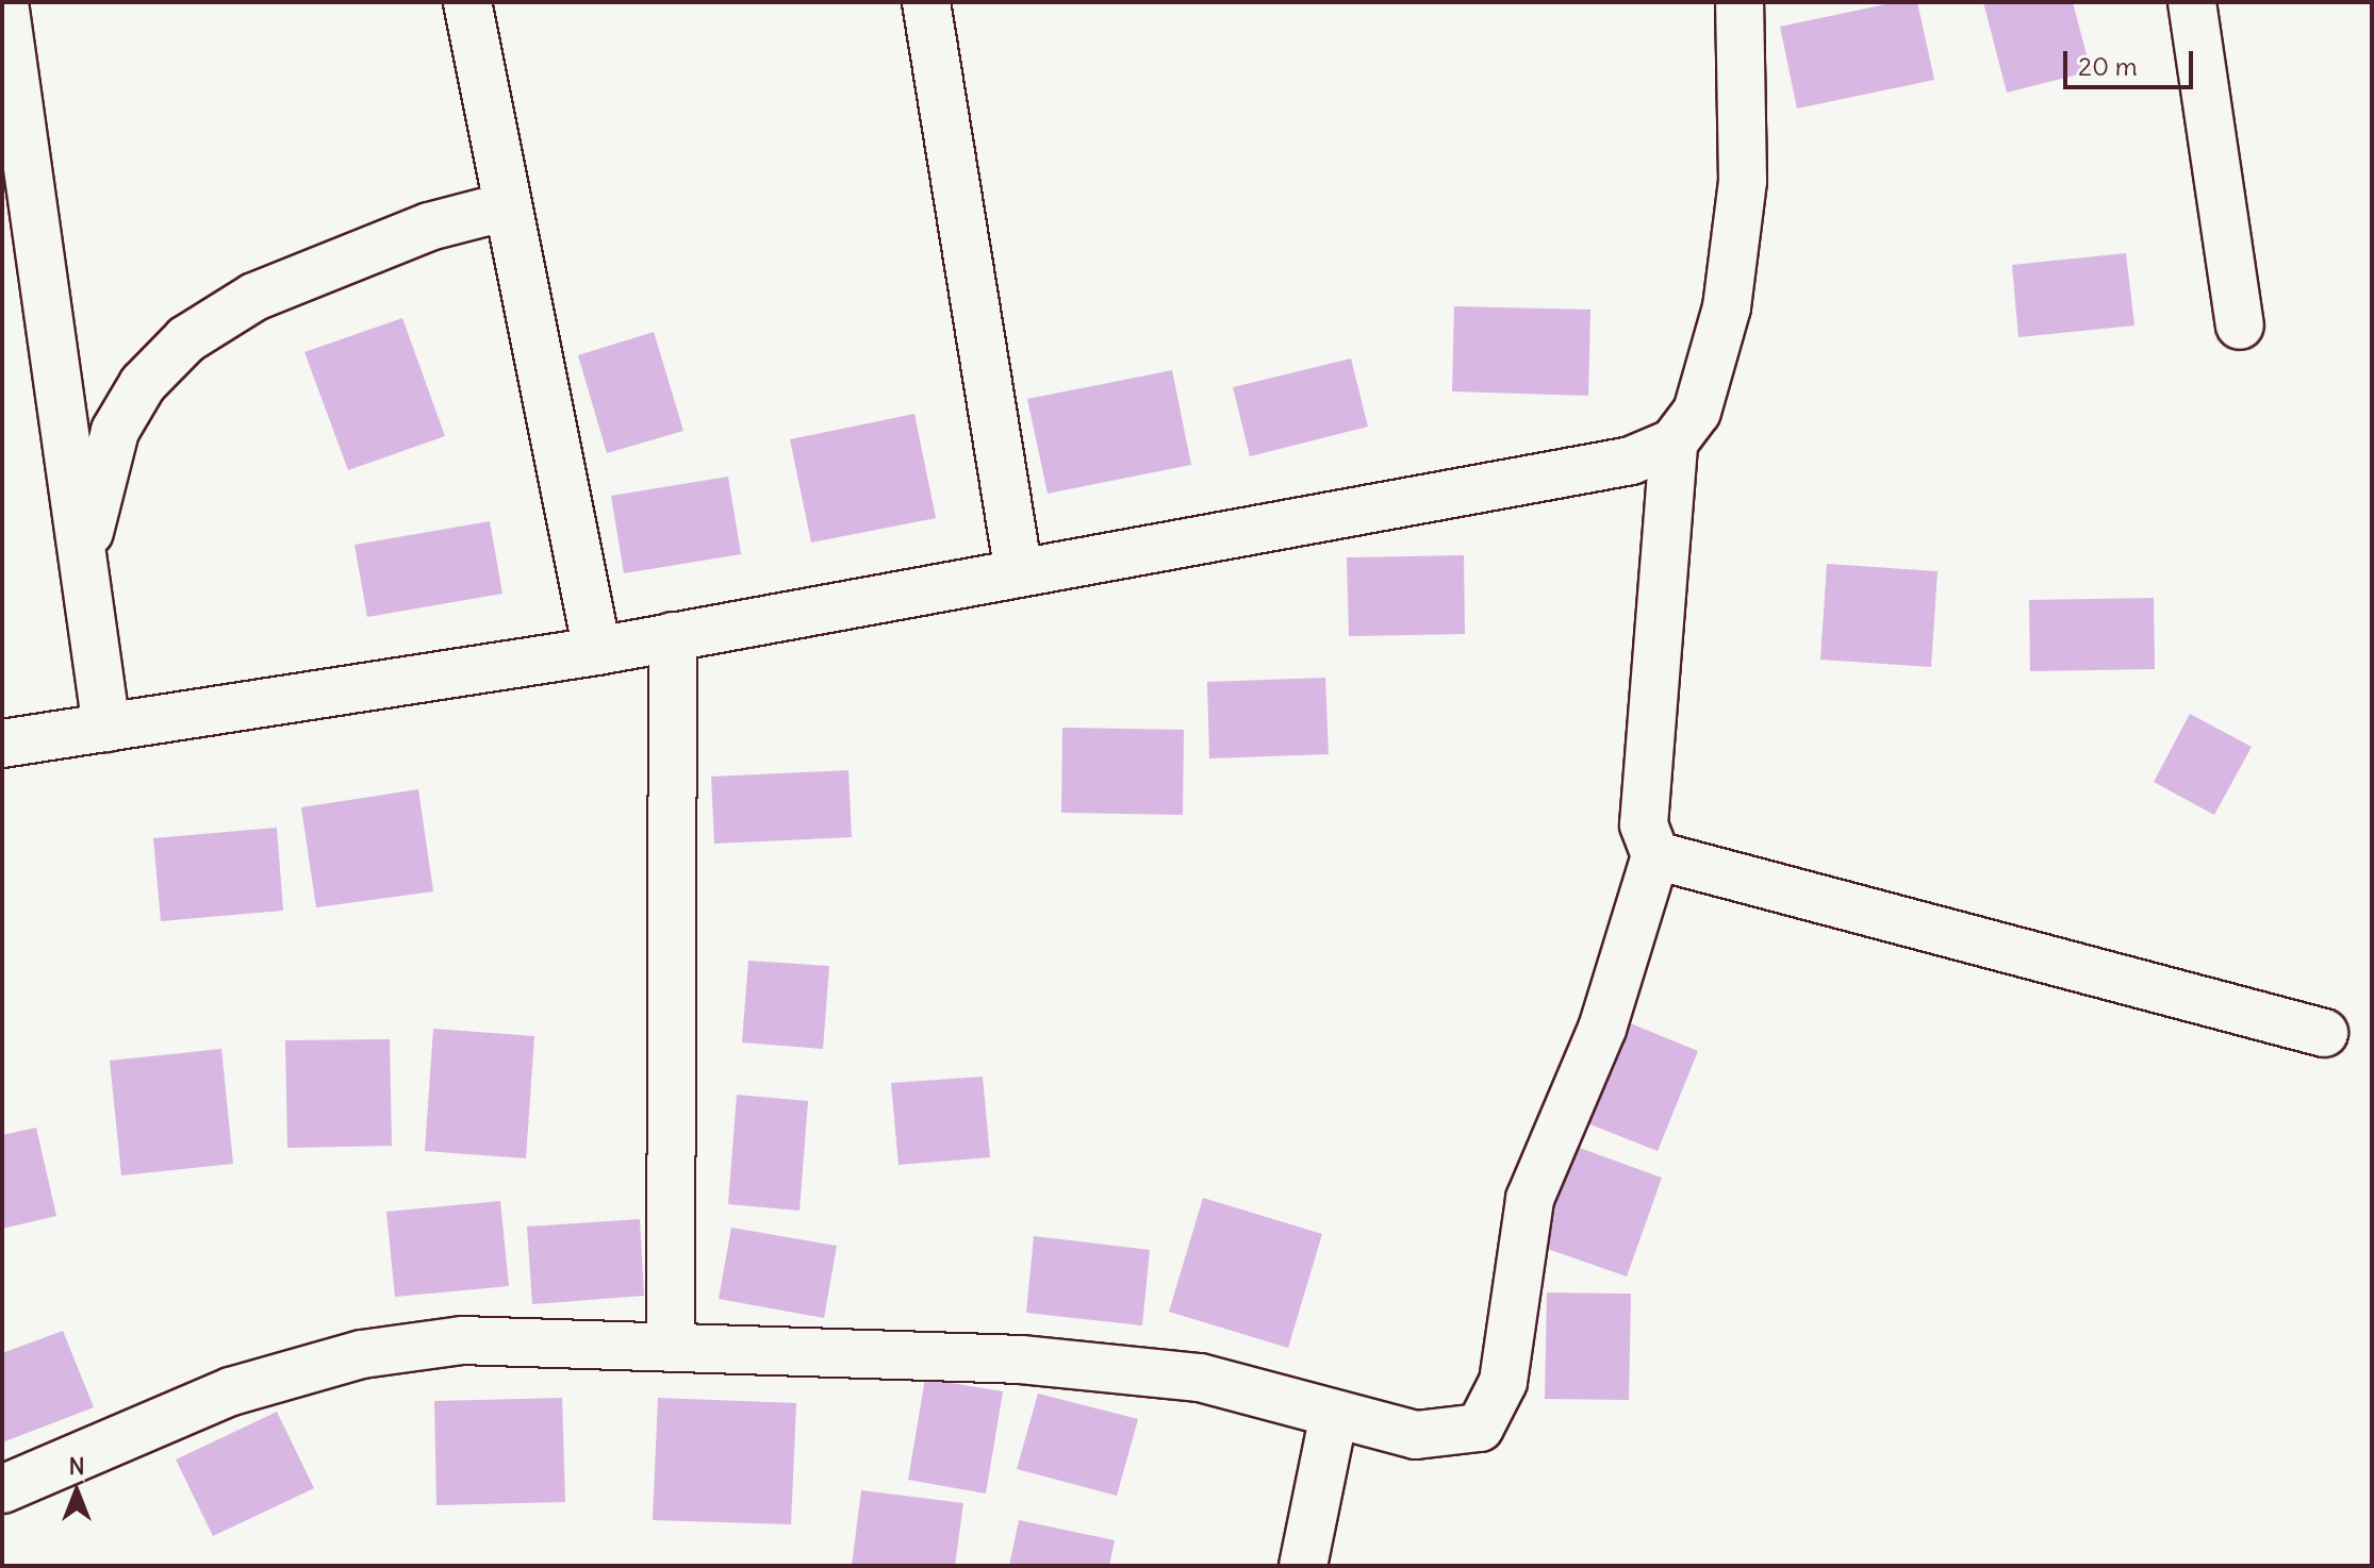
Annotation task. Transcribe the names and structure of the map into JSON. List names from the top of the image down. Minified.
{"scale_bar":"20 m","north":"top"}
